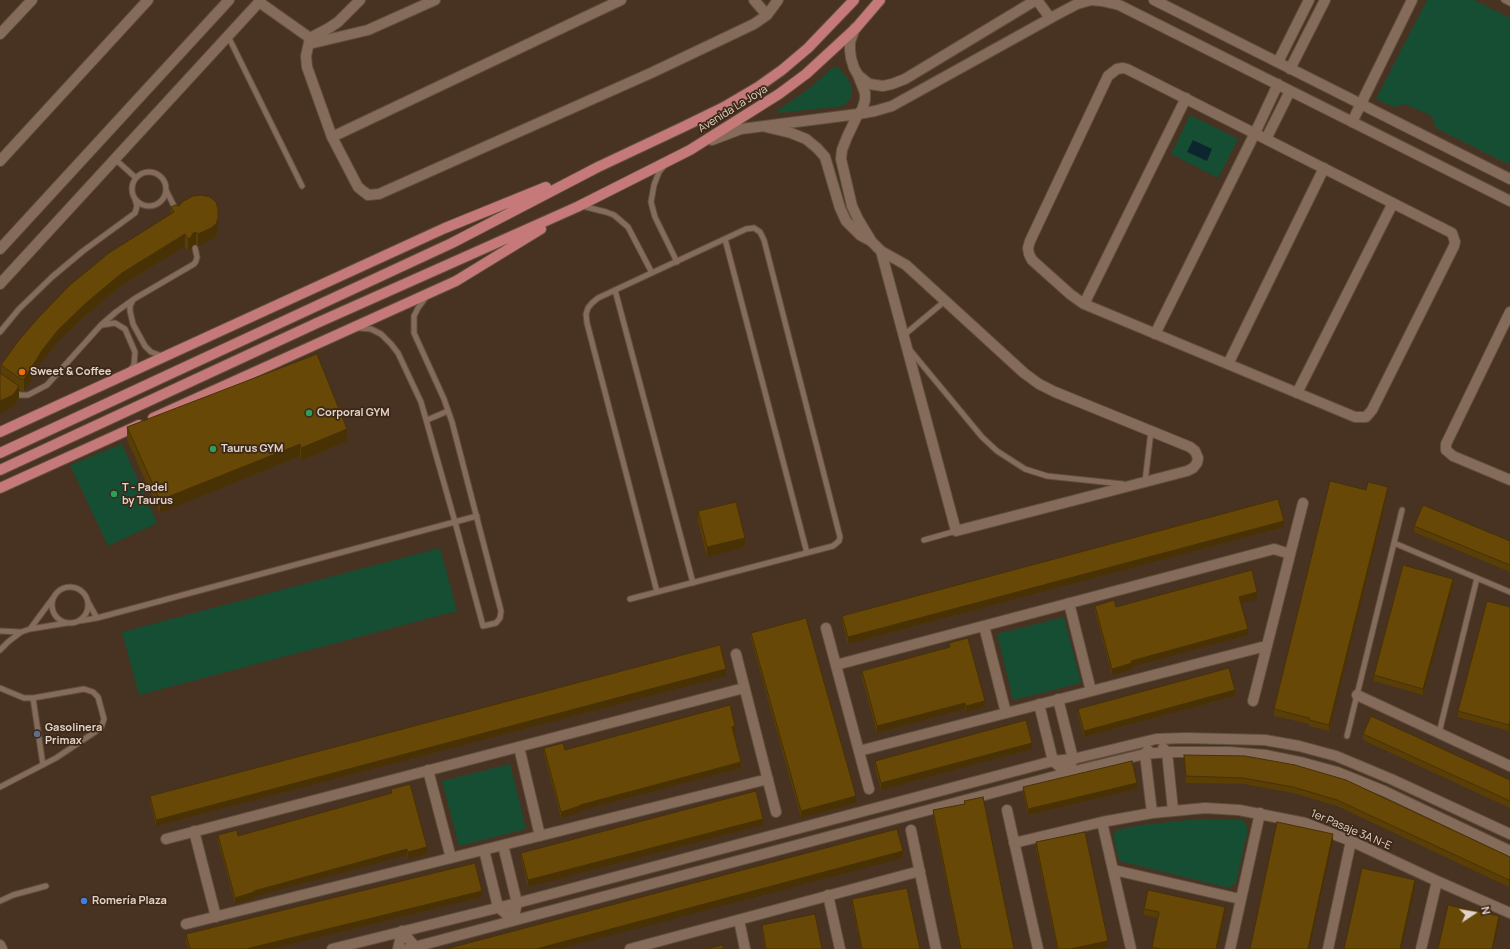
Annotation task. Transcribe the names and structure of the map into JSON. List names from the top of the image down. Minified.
{"streets":{"main road":["Avenida La Joya"],"street":["1er Pasaje 3A N-E"]},"places":["Sweet & Coffee","Corporal GYM","Taurus GYM","T - Padel by Taurus","Gasolinera Primax","Romería Plaza"],"north":"right"}
